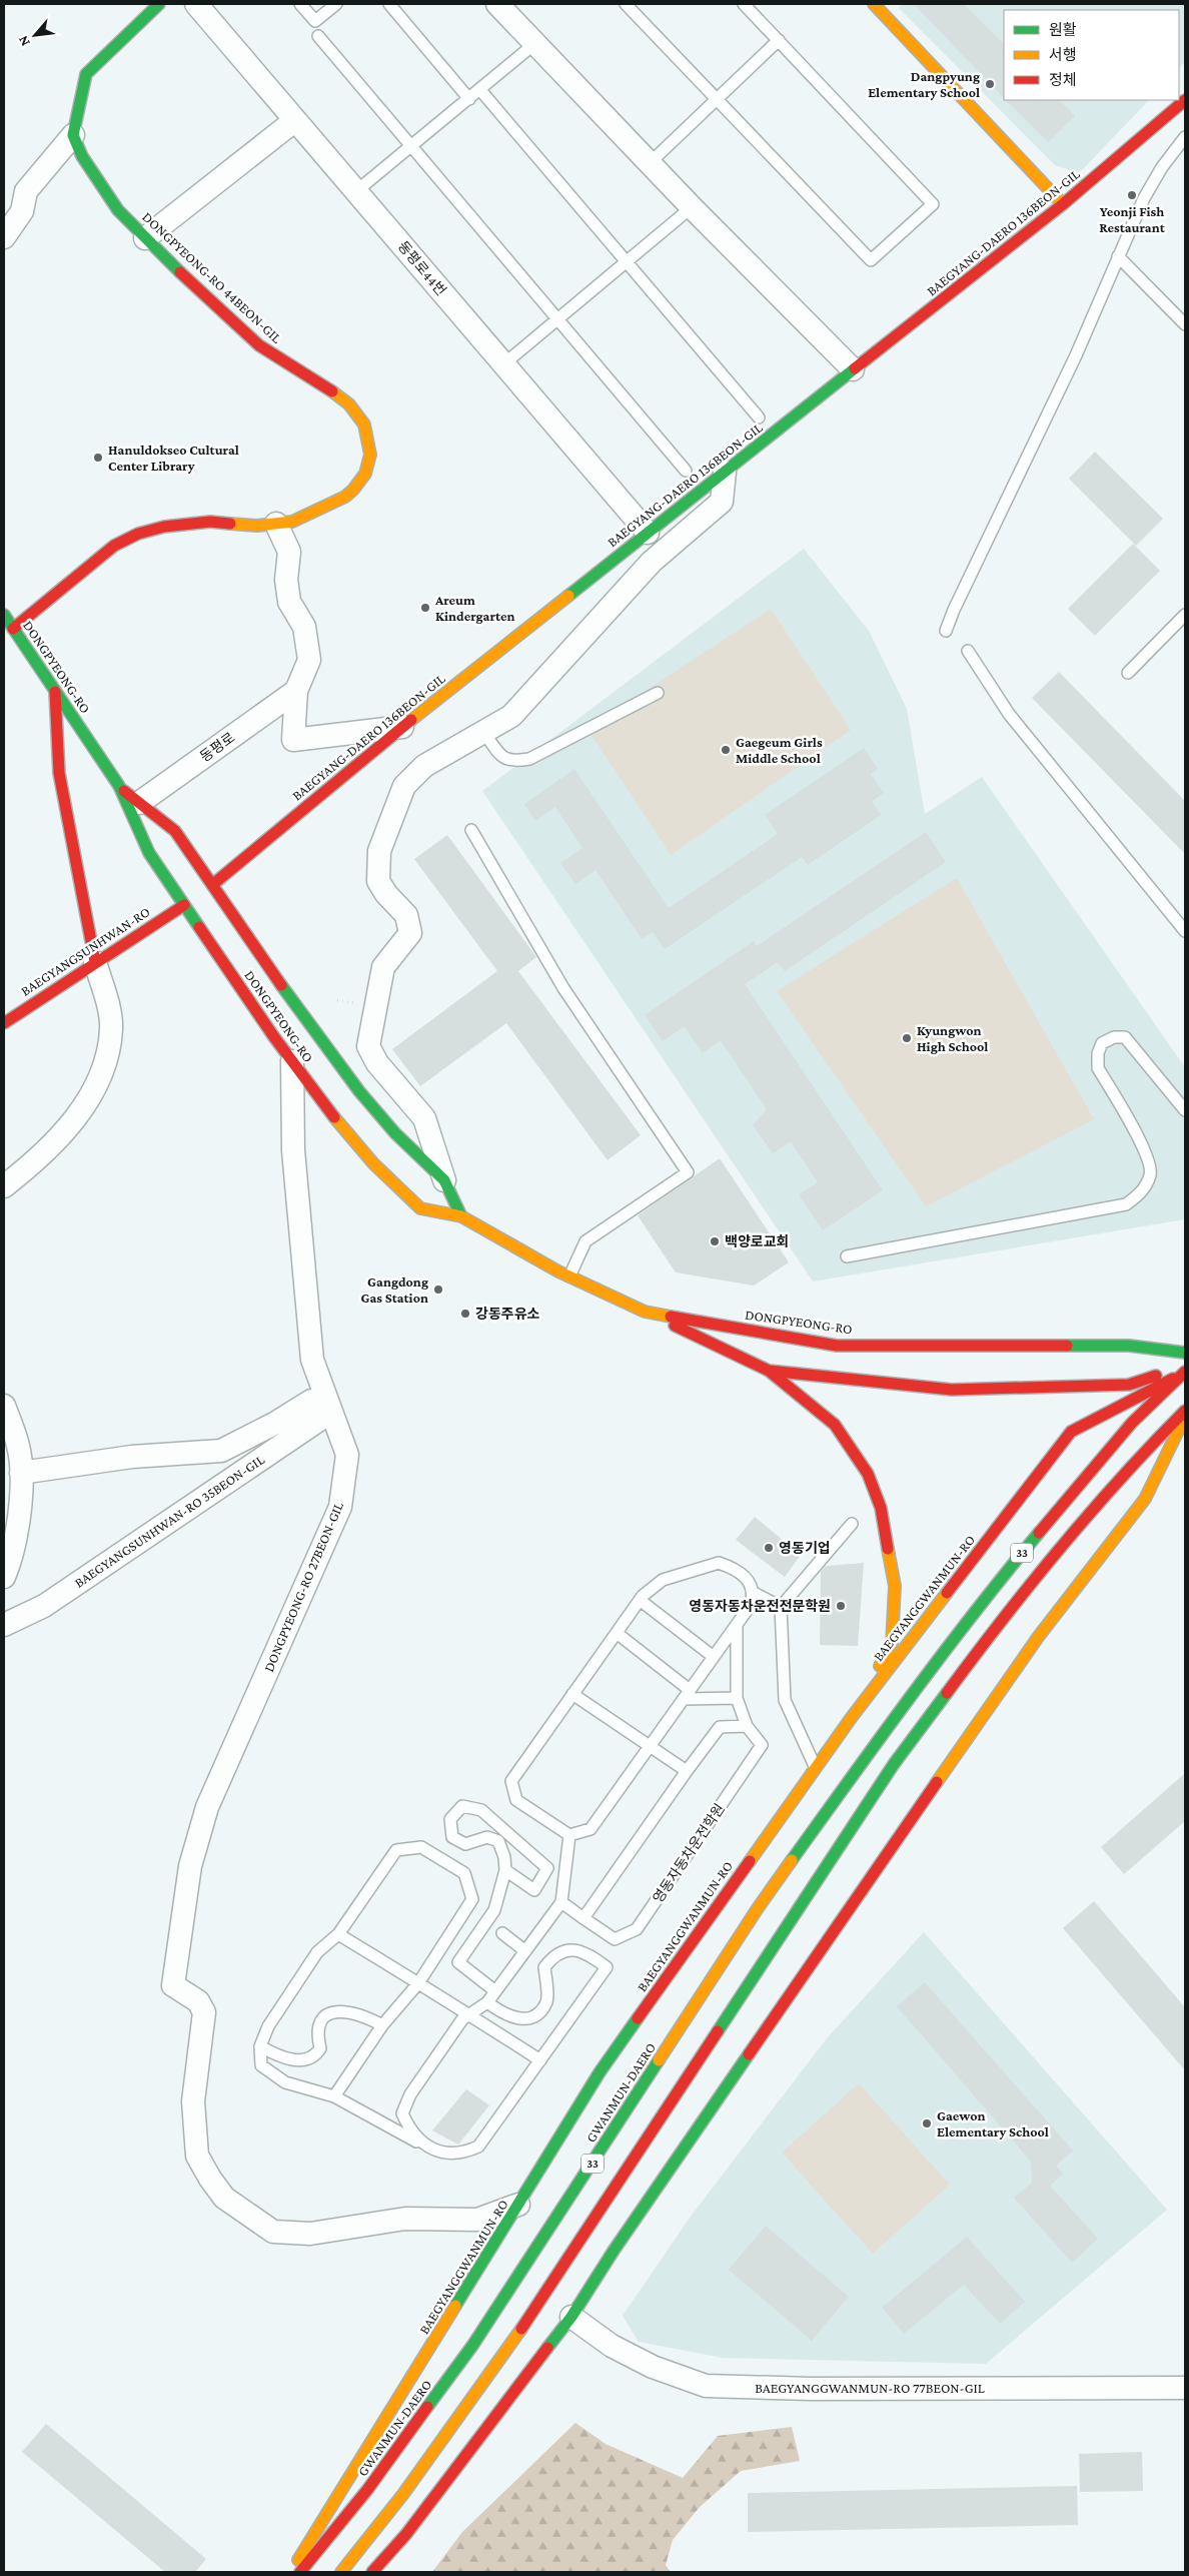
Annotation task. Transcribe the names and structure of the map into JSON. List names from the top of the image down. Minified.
{"streets":{"main road":["BAEGYANG-DAERO 136BEON-GIL","DONGPYEONG-RO 44BEON-GIL","DONGPYEONG-RO","BAEGYANGSUNHWAN-RO","33","BAEGYANGGWANMUN-RO","GWANMUN-DAERO"],"street":["동평로44번","동평로","BAEGYANGSUNHWAN-RO 35BEON-GIL","DONGPYEONG-RO 27BEON-GIL","BAEGYANGGWANMUN-RO 77BEON-GIL"],"lane":["영동자동차운전학원"]},"crossings":[["BAEGYANG-DAERO 136BEON-GIL","동평로44번"],["BAEGYANG-DAERO 136BEON-GIL","DONGPYEONG-RO"],["DONGPYEONG-RO 44BEON-GIL","DONGPYEONG-RO"],["DONGPYEONG-RO","동평로"],["DONGPYEONG-RO","BAEGYANGSUNHWAN-RO"],["DONGPYEONG-RO","DONGPYEONG-RO 27BEON-GIL"],["BAEGYANGSUNHWAN-RO 35BEON-GIL","DONGPYEONG-RO 27BEON-GIL"],["DONGPYEONG-RO 27BEON-GIL","BAEGYANGGWANMUN-RO"],["BAEGYANGGWANMUN-RO","GWANMUN-DAERO"]],"places":["Dangpyung Elementary School","Yeonji Fish Restaurant","Hanuldokseo Cultural Center Library","Areum Kindergarten","Gaegeum Girls Middle School","Kyungwon High School","백양로교회","Gangdong Gas Station","강동주유소","영동기업","영동자동차운전전문학원","Gaewon Elementary School"],"legend":["원활","서행","정체"],"north":"bottom left"}
